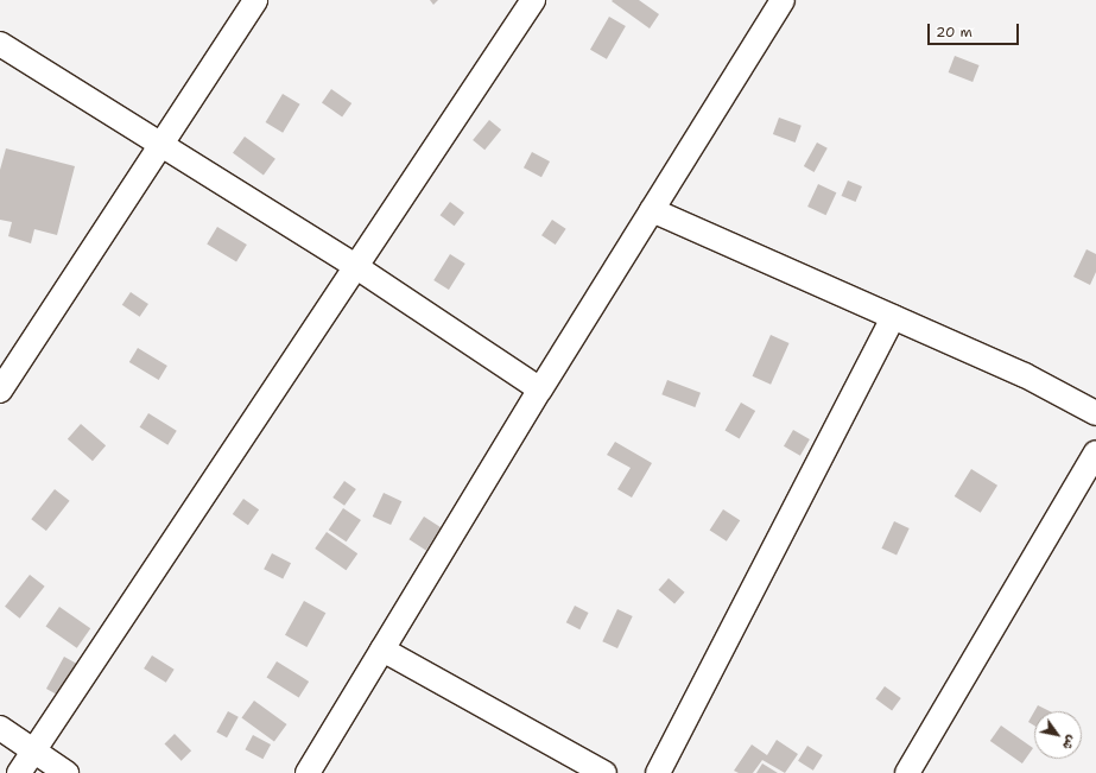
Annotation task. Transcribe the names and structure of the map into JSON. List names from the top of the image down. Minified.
{"scale_bar":"20 m","north":"bottom right"}
